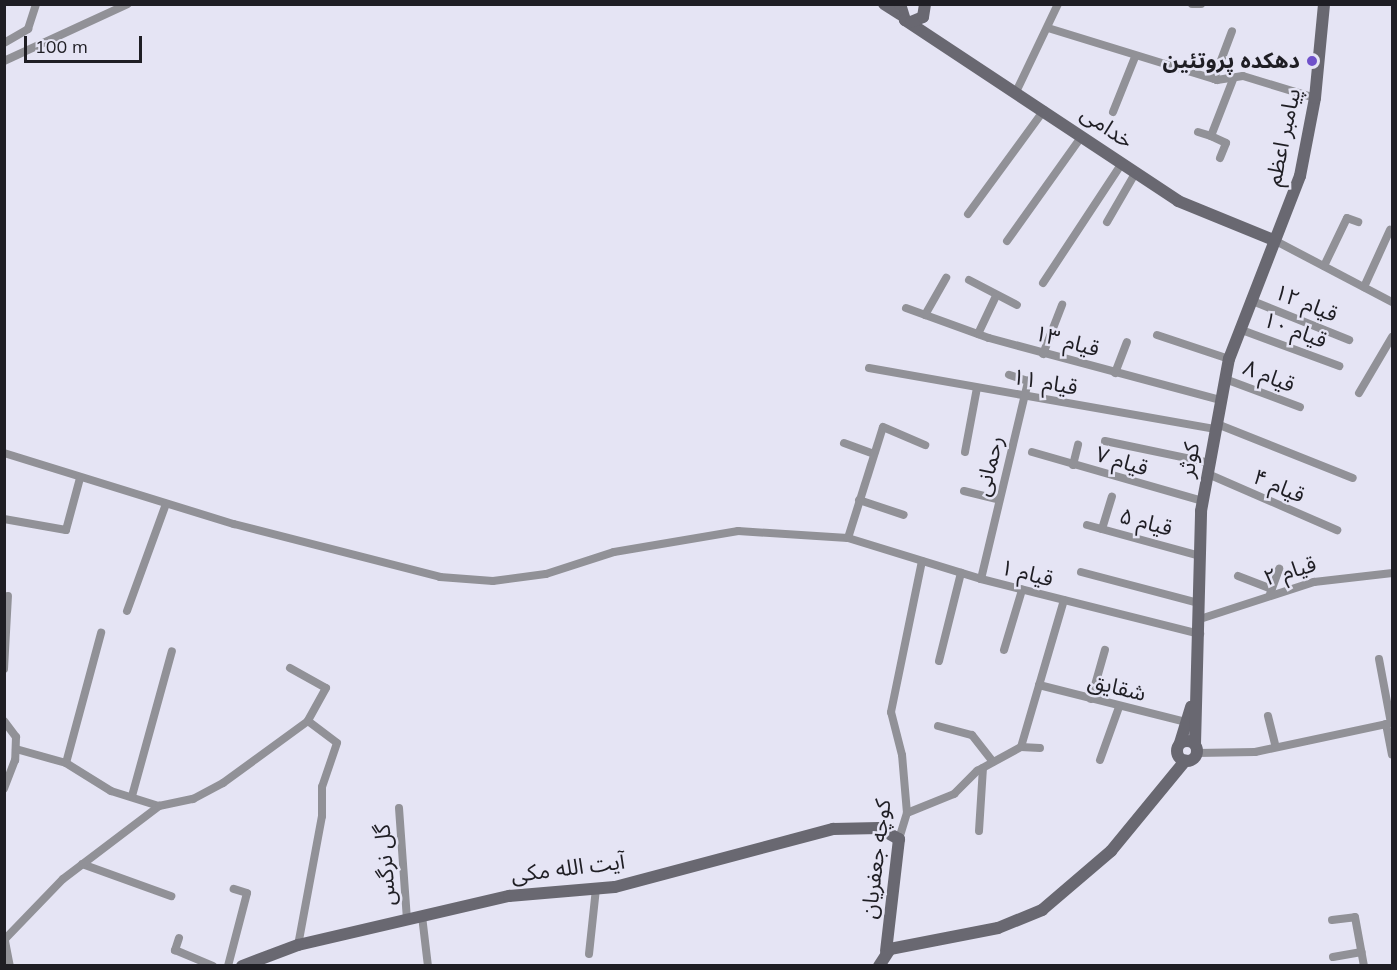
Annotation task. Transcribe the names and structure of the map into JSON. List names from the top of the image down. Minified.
{"streets":{"main road":["خدامی","پیامبر اعظم","کوثر","کوچه جعفریان","آیت الله مکی"],"street":["قیام ۱۲","قیام ۱۰","قیام ۱۳","قیام ۸","قیام ۱۱","قیام ۷","رحمانی","قیام ۴","قیام ۵","قیام ۲","قیام ۱","شقایق","گل نرگس"]},"crossings":[["خدامی","پیامبر اعظم"],["خدامی","کوثر"],["پیامبر اعظم","کوثر"],["قیام ۱۲","کوثر"],["قیام ۱۰","کوثر"],["قیام ۱۳","کوثر"],["قیام ۸","کوثر"],["قیام ۱۱","کوثر"],["قیام ۱۱","رحمانی"],["کوثر","قیام ۷"],["کوثر","قیام ۴"],["کوثر","قیام ۵"],["کوثر","قیام ۲"],["کوثر","قیام ۱"],["رحمانی","قیام ۱"],["قیام ۱","کوچه جعفریان"],["کوچه جعفریان","آیت الله مکی"],["گل نرگس","آیت الله مکی"]],"places":["دهکده پروتئین"],"scale_bar":"100 m"}
